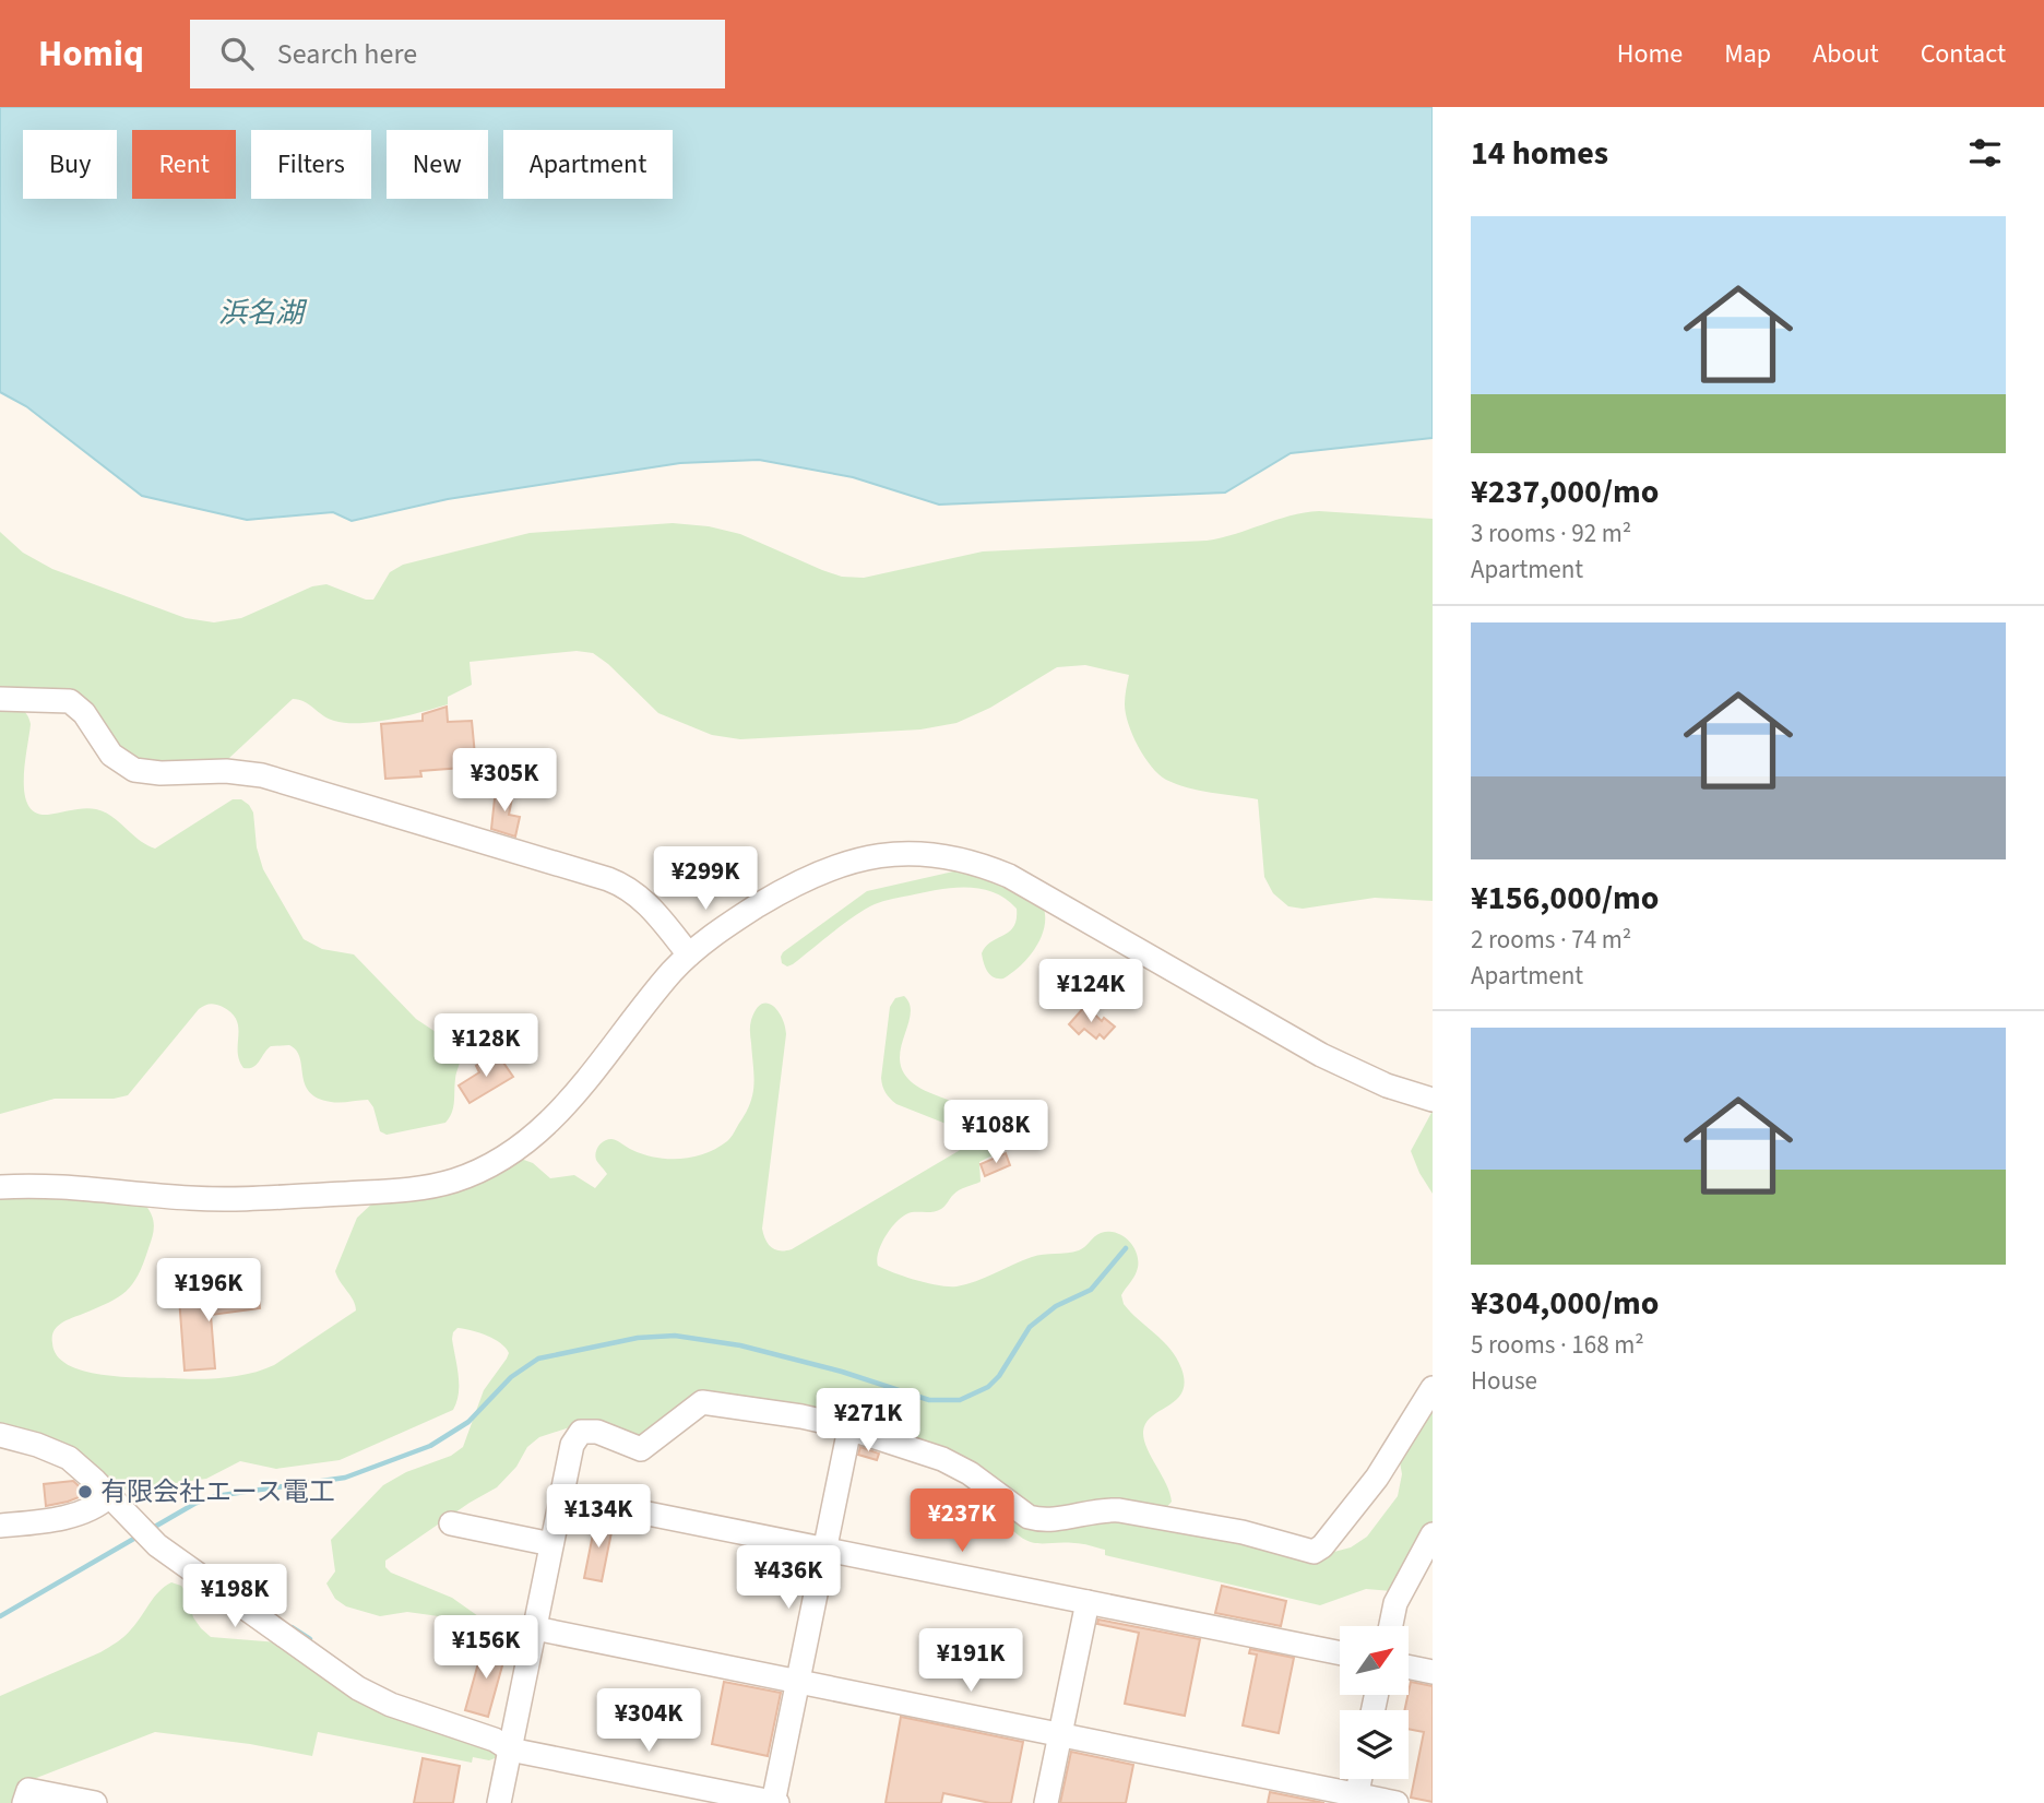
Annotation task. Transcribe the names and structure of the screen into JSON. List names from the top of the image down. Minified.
{"water":["浜名湖"],"places":["有限会社エース電工"],"north":"top right","page":{"header":"Homiq","search":"Search here","nav":["Home","Map","About","Contact"],"heading":"14 homes","chip":["Buy","Rent","Filters","New","Apartment"],"list":[{"name":"¥237,000/mo","note":"3 rooms · 92 m² · Apartment"},{"name":"¥156,000/mo","note":"2 rooms · 74 m² · Apartment"},{"name":"¥304,000/mo","note":"5 rooms · 168 m² · House"}],"price":["¥305K","¥299K","¥124K","¥128K","¥108K","¥196K","¥271K","¥134K","¥237K","¥436K","¥198K","¥156K","¥191K","¥304K"]}}
